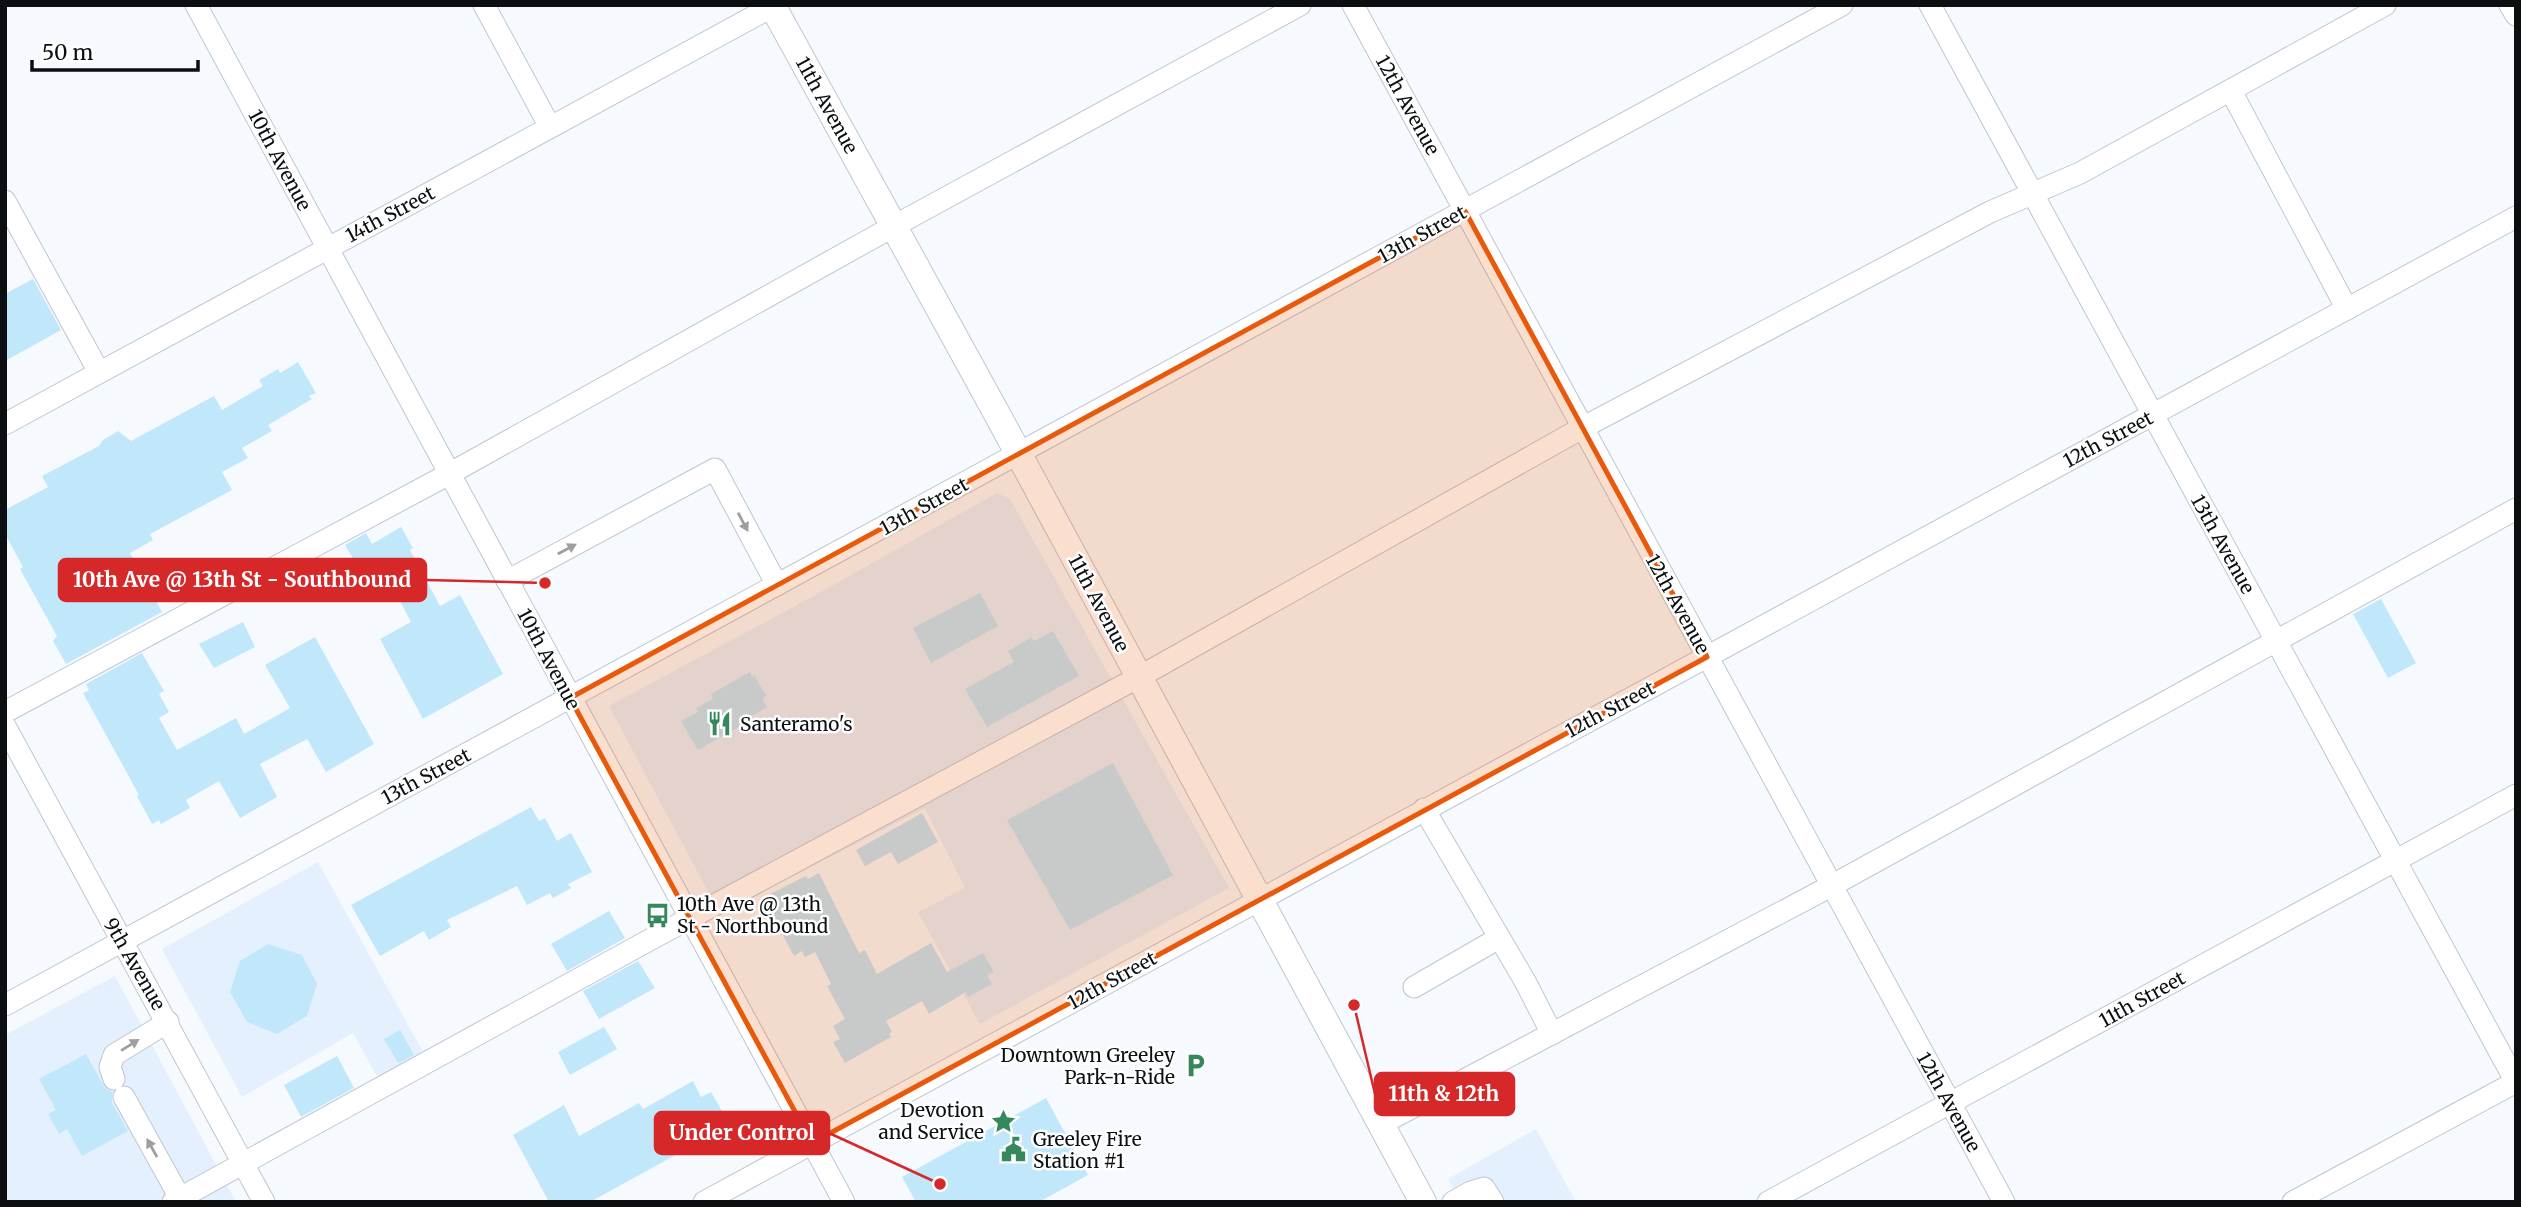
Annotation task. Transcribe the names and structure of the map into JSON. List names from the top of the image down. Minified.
{"streets":{"main road":["11th Avenue"],"street":["12th Avenue","10th Avenue","14th Street","13th Street","12th Street","13th Avenue","9th Avenue","11th Street"]},"crossings":[["11th Avenue","14th Street"],["11th Avenue","13th Street"],["11th Avenue","12th Street"],["12th Avenue","13th Street"],["12th Avenue","12th Street"],["12th Avenue","11th Street"],["10th Avenue","14th Street"],["10th Avenue","13th Street"],["10th Avenue","12th Street"],["13th Street","9th Avenue"],["12th Street","13th Avenue"],["13th Avenue","11th Street"]],"places":{"other":["10th Ave @ 13th St - Southbound","11th & 12th","Under Control"],"restaurant":["Santeramo's"],"bus stop":["10th Ave @ 13th St - Northbound"],"parking":["Downtown Greeley Park-n-Ride"],"place":["Devotion and Service"],"public building":["Greeley Fire Station #1"]},"scale_bar":"50 m"}
